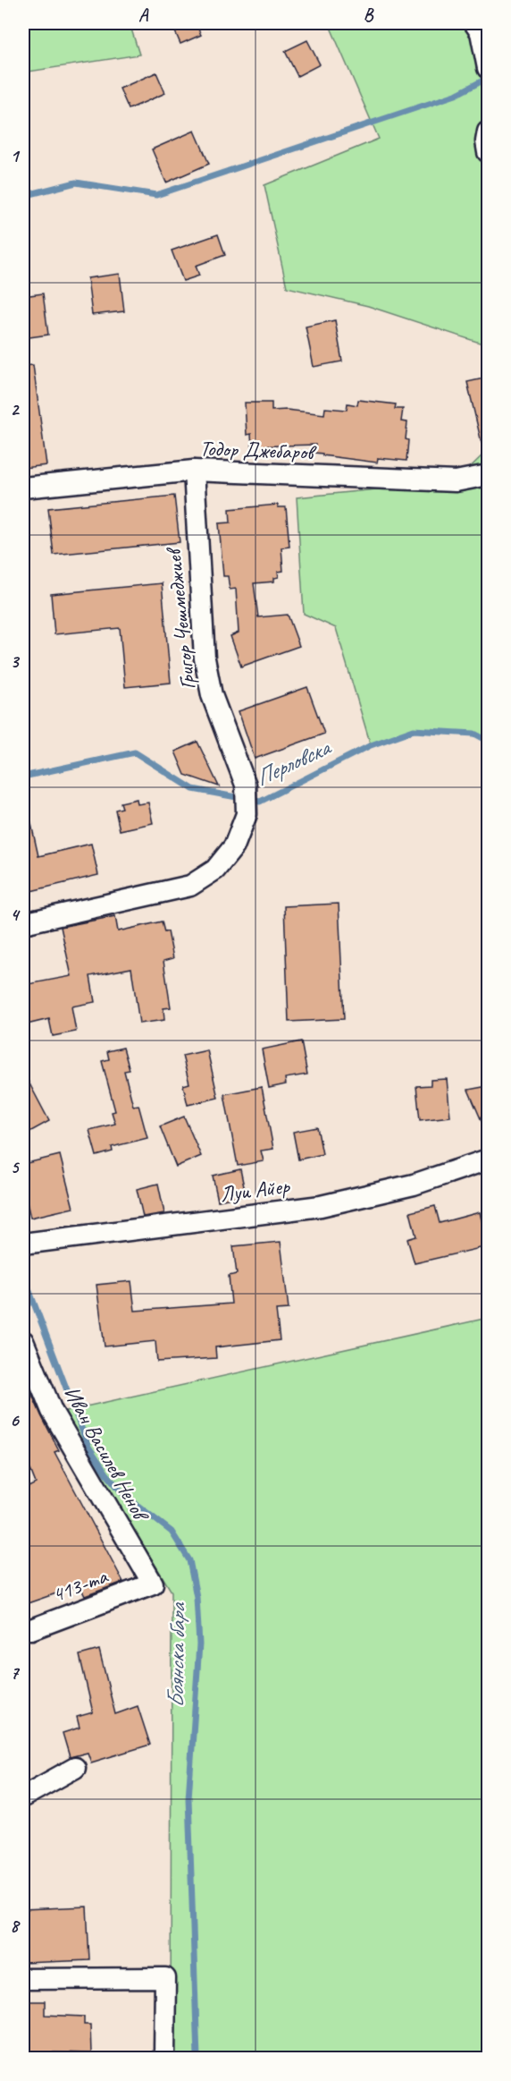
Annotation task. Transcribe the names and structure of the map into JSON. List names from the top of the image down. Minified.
{"streets":{"street":["Тодор Джебаров","Григор Чешмеджиев","Луи Айер","Иван Василев Ненов","413-та"]},"crossings":[["Тодор Джебаров","Григор Чешмеджиев"],["Иван Василев Ненов","413-та"]],"water":["Перловска","Боянска бара"],"grid":{"columns":["A","B"],"rows":["1","2","3","4","5","6","7","8"]}}
